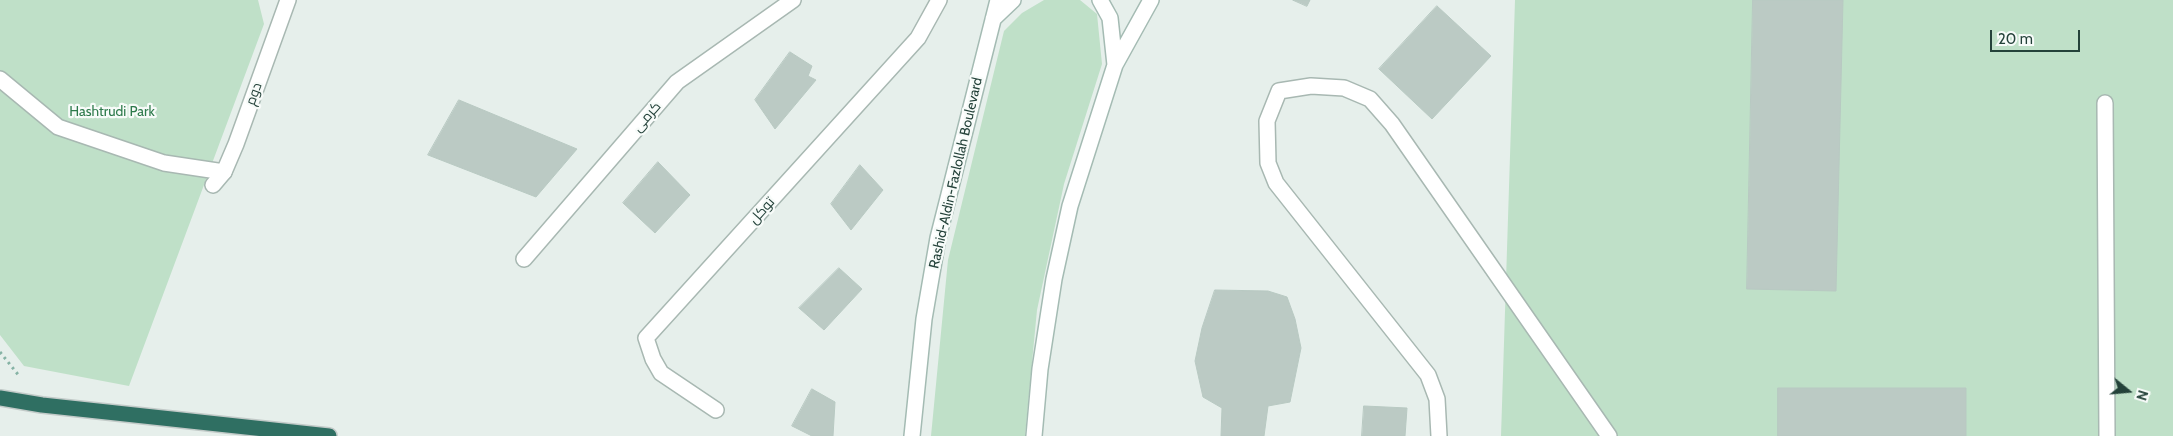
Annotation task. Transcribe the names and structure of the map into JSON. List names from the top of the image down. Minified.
{"streets":{"street":["دوم","کرمی","Rashid-Aldin-Fazlollah Boulevard","توکل"]},"parks":["Hashtrudi Park"],"scale_bar":"20 m","north":"right"}
